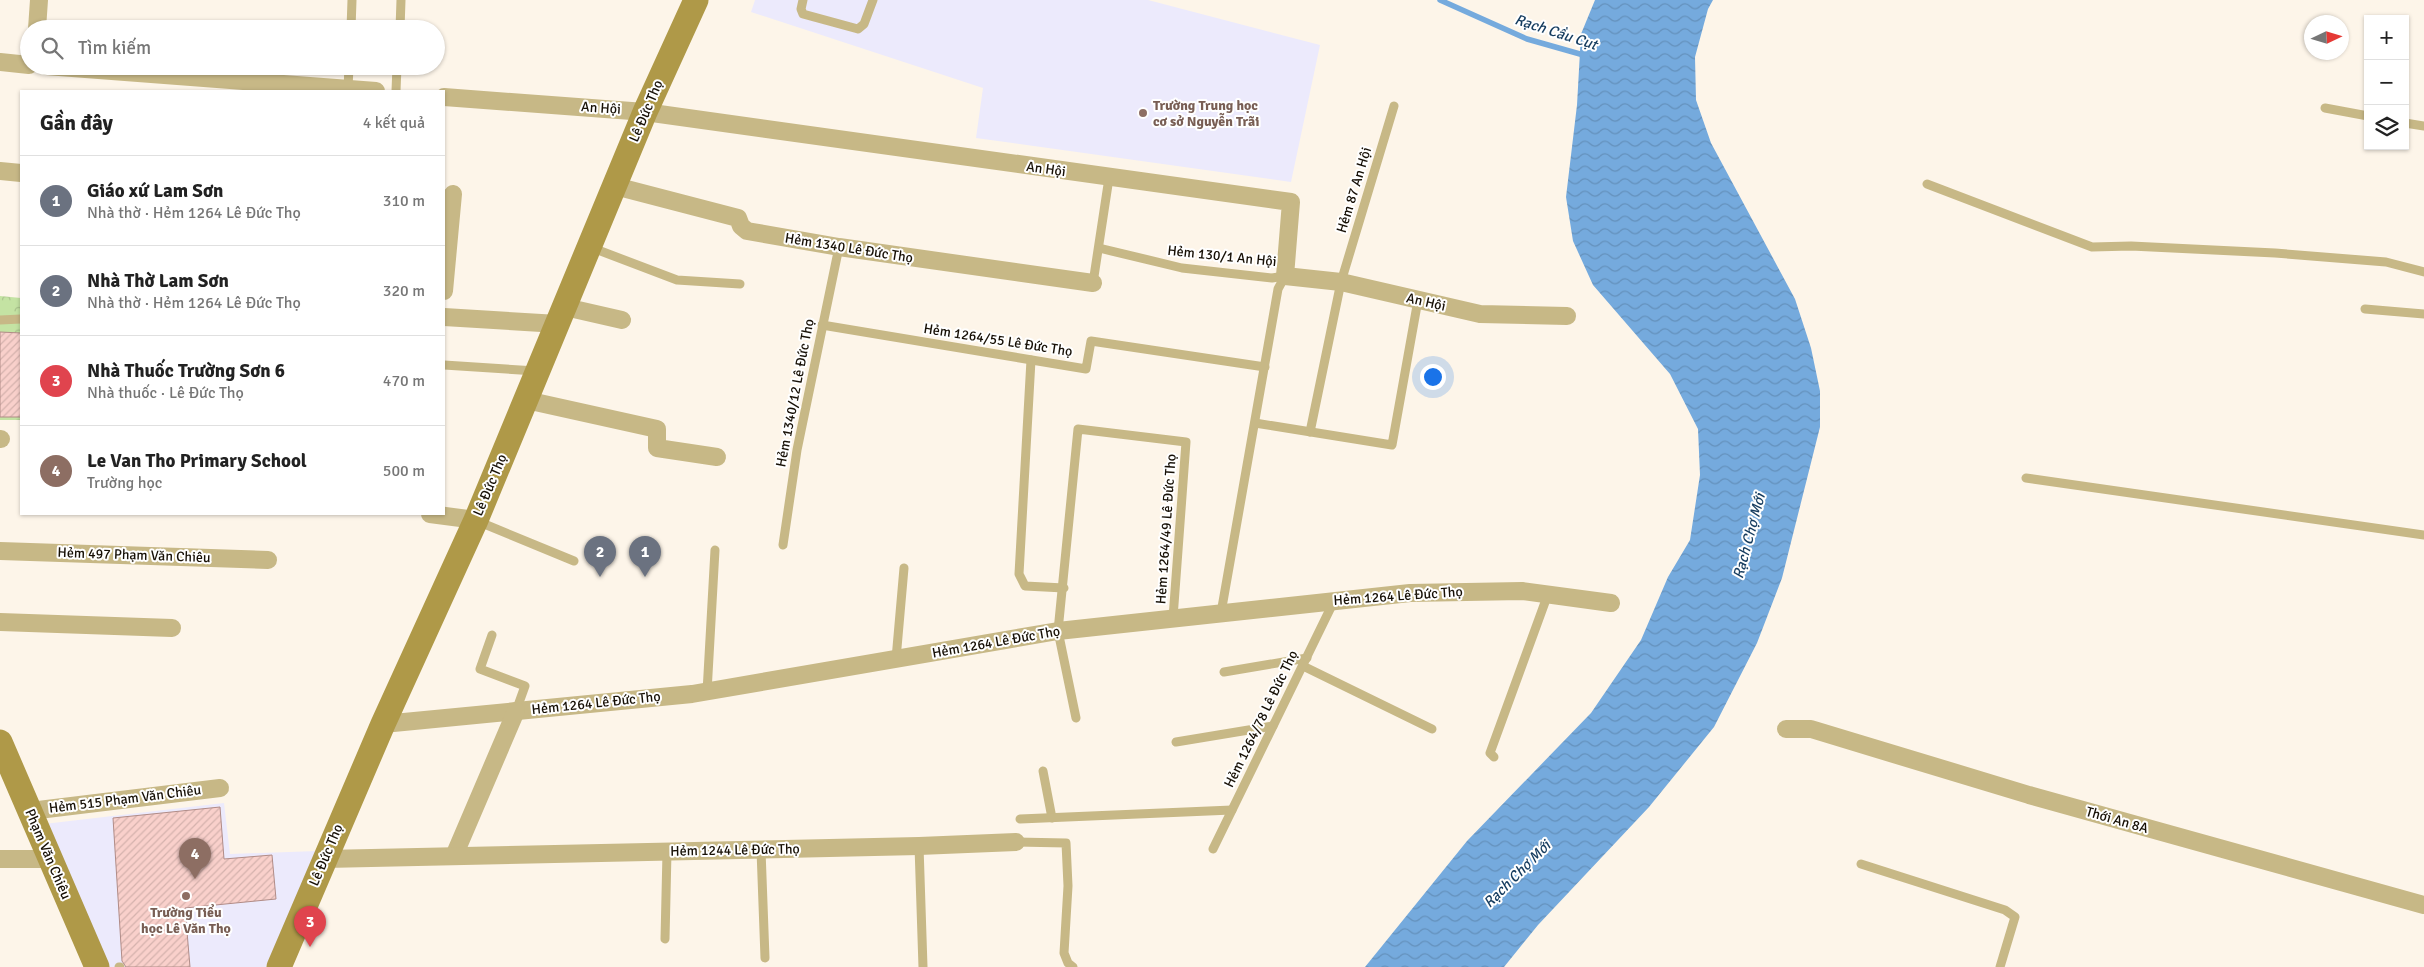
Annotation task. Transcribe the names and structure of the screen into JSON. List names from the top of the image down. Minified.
{"streets":{"main road":["Lê Đức Thọ","Phạm Văn Chiêu"],"street":["An Hội","Hẻm 1340 Lê Đức Thọ","Hẻm 497 Phạm Văn Chiêu","Hẻm 1264 Lê Đức Thọ","Hẻm 515 Phạm Văn Chiêu","Thới An 8A","Hẻm 1244 Lê Đức Thọ"],"lane":["Hẻm 87 An Hội","Hẻm 130/1 An Hội","Hẻm 1264/55 Lê Đức Thọ","Hẻm 1340/12 Lê Đức Thọ","Hẻm 1264/49 Lê Đức Thọ","Hẻm 1264/78 Lê Đức Thọ"]},"crossings":[["An Hội","Lê Đức Thọ"],["An Hội","Hẻm 87 An Hội"],["An Hội","Hẻm 130/1 An Hội"],["Lê Đức Thọ","Hẻm 1340 Lê Đức Thọ"],["Lê Đức Thọ","Hẻm 1264 Lê Đức Thọ"],["Lê Đức Thọ","Hẻm 1244 Lê Đức Thọ"],["Hẻm 1340 Lê Đức Thọ","Hẻm 1340/12 Lê Đức Thọ"],["Hẻm 1264/55 Lê Đức Thọ","Hẻm 1340/12 Lê Đức Thọ"],["Hẻm 1264/49 Lê Đức Thọ","Hẻm 1264 Lê Đức Thọ"],["Hẻm 1264 Lê Đức Thọ","Hẻm 1264/78 Lê Đức Thọ"],["Hẻm 515 Phạm Văn Chiêu","Phạm Văn Chiêu"]],"water":["Rạch Cầu Cụt","Rạch Chợ Mới"],"places":["Trường Trung học cơ sở Nguyễn Trãi","Trường Tiểu học Lê Văn Thọ"],"north":"right","page":{"map_buttons":["+","−"],"search":"Tìm kiếm","heading":["Gần đây","4 kết quả"],"list":[{"mark":"1","name":"Giáo xứ Lam Sơn","note":"Nhà thờ · Hẻm 1264 Lê Đức Thọ","value":"310 m"},{"mark":"2","name":"Nhà Thờ Lam Sơn","note":"Nhà thờ · Hẻm 1264 Lê Đức Thọ","value":"320 m"},{"mark":"3","name":"Nhà Thuốc Trường Sơn 6","note":"Nhà thuốc · Lê Đức Thọ","value":"470 m"},{"mark":"4","name":"Le Van Tho Primary School","note":"Trường học","value":"500 m"}],"pins":["1","2","4","3"]}}
